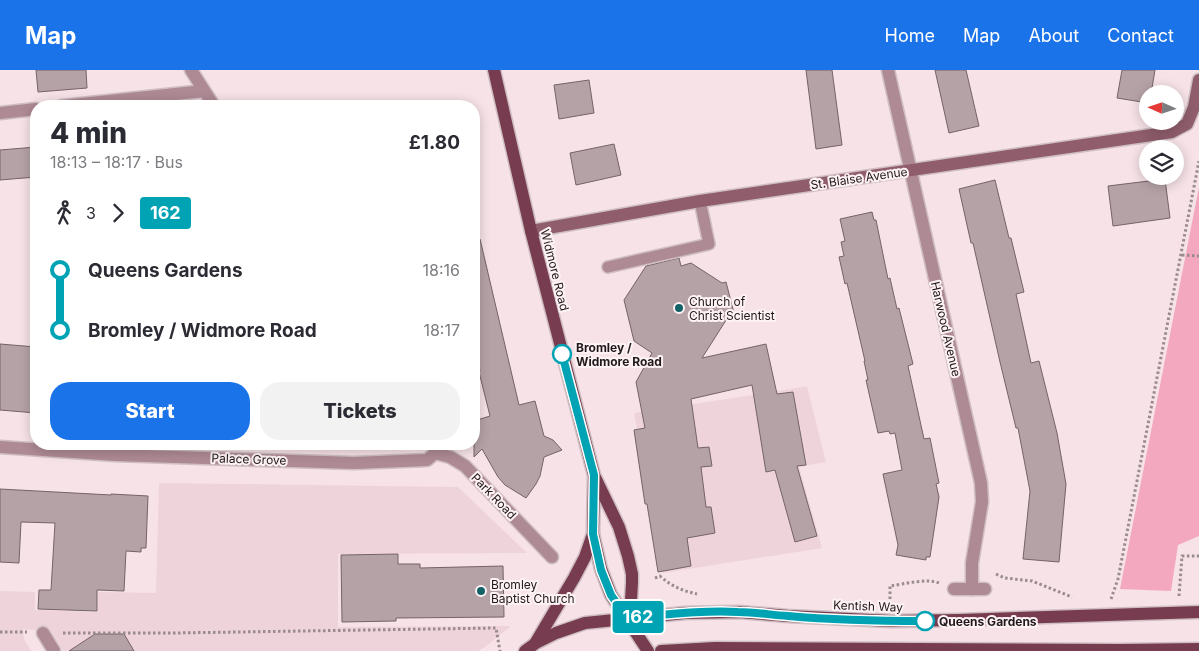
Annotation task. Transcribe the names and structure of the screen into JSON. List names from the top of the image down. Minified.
{"streets":{"main road":["Widmore Road","Kentish Way"],"street":["St. Blaise Avenue","Harwood Avenue","Palace Grove","Park Road"]},"crossings":[["St. Blaise Avenue","Widmore Road"],["St. Blaise Avenue","Harwood Avenue"],["Widmore Road","Kentish Way"]],"places":["Church of Christ Scientist","Bromley / Widmore Road","Bromley Baptist Church","Queens Gardens"],"lines":["bus line 162"],"north":"left","page":{"header":"Map","nav":["Home","Map","About","Contact"],"on_map":"162","heading":["4 min","18:13 – 18:17 · Bus","£1.80"],"legs":["3","162"],"list":[{"name":"Queens Gardens","value":"18:16"},{"name":"Bromley / Widmore Road","value":"18:17"}],"buttons":["Start","Tickets"]}}
